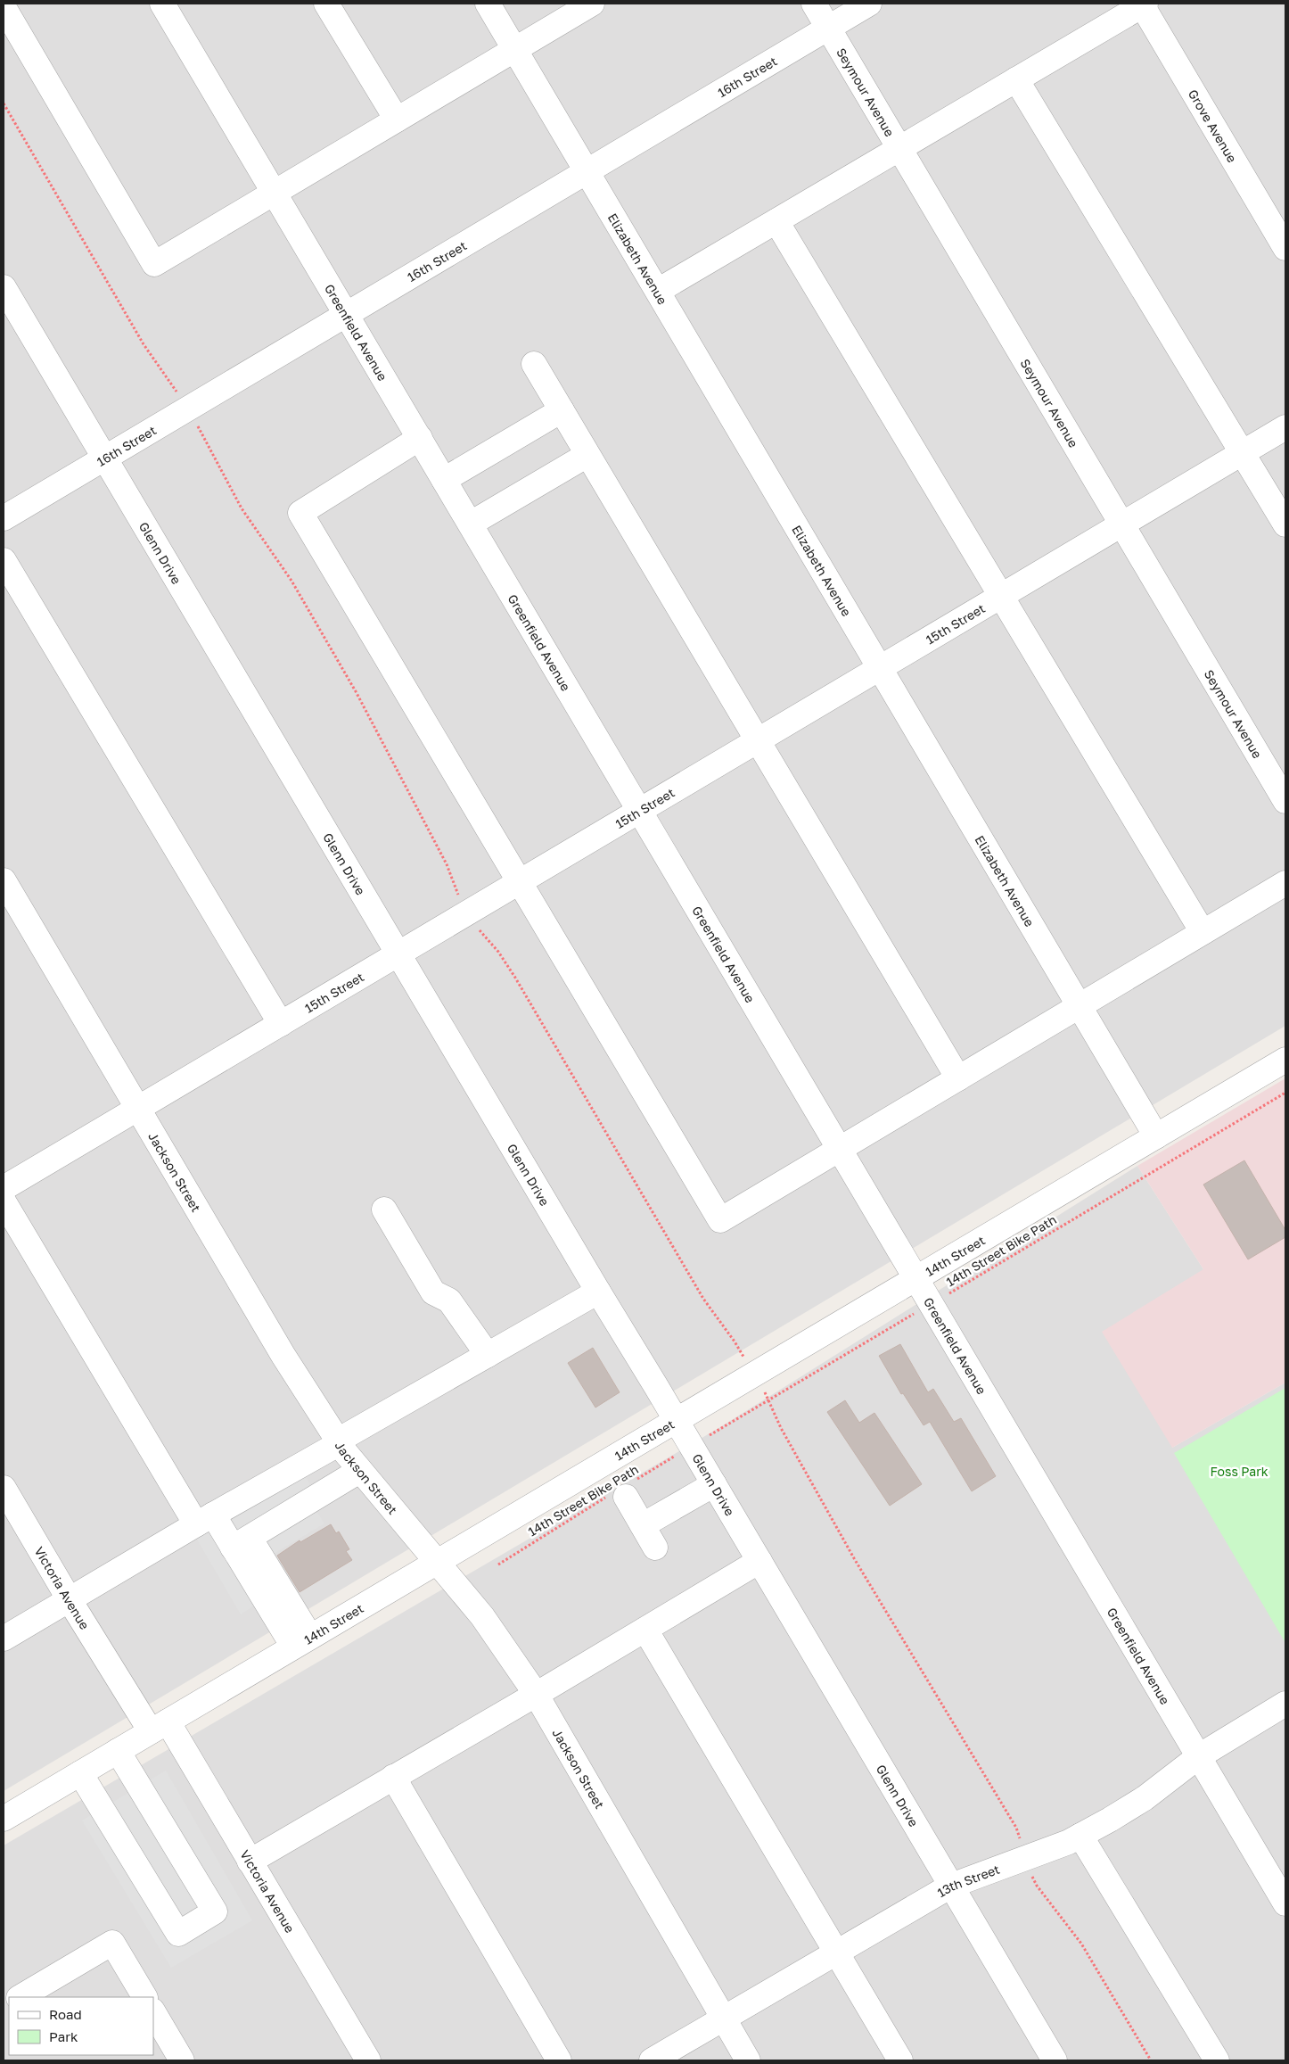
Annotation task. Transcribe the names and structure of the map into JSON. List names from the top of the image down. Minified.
{"streets":{"street":["16th Street","Seymour Avenue","Grove Avenue","Elizabeth Avenue","Greenfield Avenue","Glenn Drive","15th Street","Jackson Street","14th Street","Victoria Avenue","13th Street"],"path":["14th Street Bike Path"]},"crossings":[["16th Street","Seymour Avenue"],["16th Street","Elizabeth Avenue"],["16th Street","Greenfield Avenue"],["16th Street","Glenn Drive"],["Seymour Avenue","15th Street"],["Elizabeth Avenue","15th Street"],["Elizabeth Avenue","14th Street"],["Greenfield Avenue","15th Street"],["Greenfield Avenue","14th Street Bike Path"],["Greenfield Avenue","14th Street"],["Greenfield Avenue","13th Street"],["Glenn Drive","15th Street"],["Glenn Drive","14th Street"],["Glenn Drive","13th Street"],["15th Street","Jackson Street"],["Jackson Street","14th Street"],["Jackson Street","13th Street"],["14th Street","Victoria Avenue"]],"parks":["Foss Park"],"legend":["Road","Park"]}
